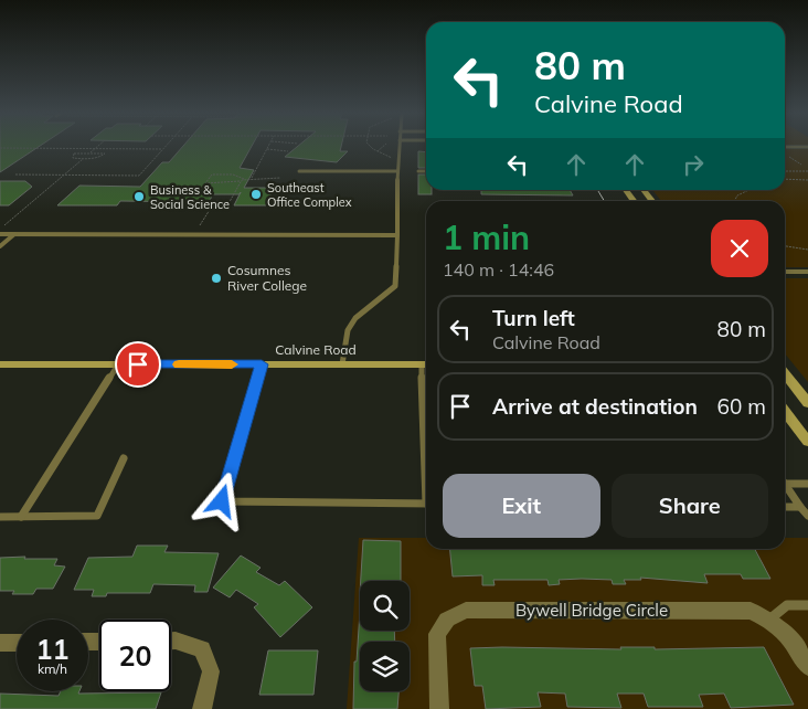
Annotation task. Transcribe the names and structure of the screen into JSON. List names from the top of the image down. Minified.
{"streets":{"street":["Calvine Road","Bywell Bridge Circle"]},"places":["Southeast Office Complex","Business & Social Science","Cosumnes River College"],"page":{"turn":["80 m","Calvine Road"],"heading":["1 min","140 m · 14:46"],"list":[{"name":"Turn left","note":"Calvine Road","value":"80 m"},{"name":"Arrive at destination","value":"60 m"}],"buttons":["Exit","Share"],"speed":"11 km/h","limit":"20"}}
